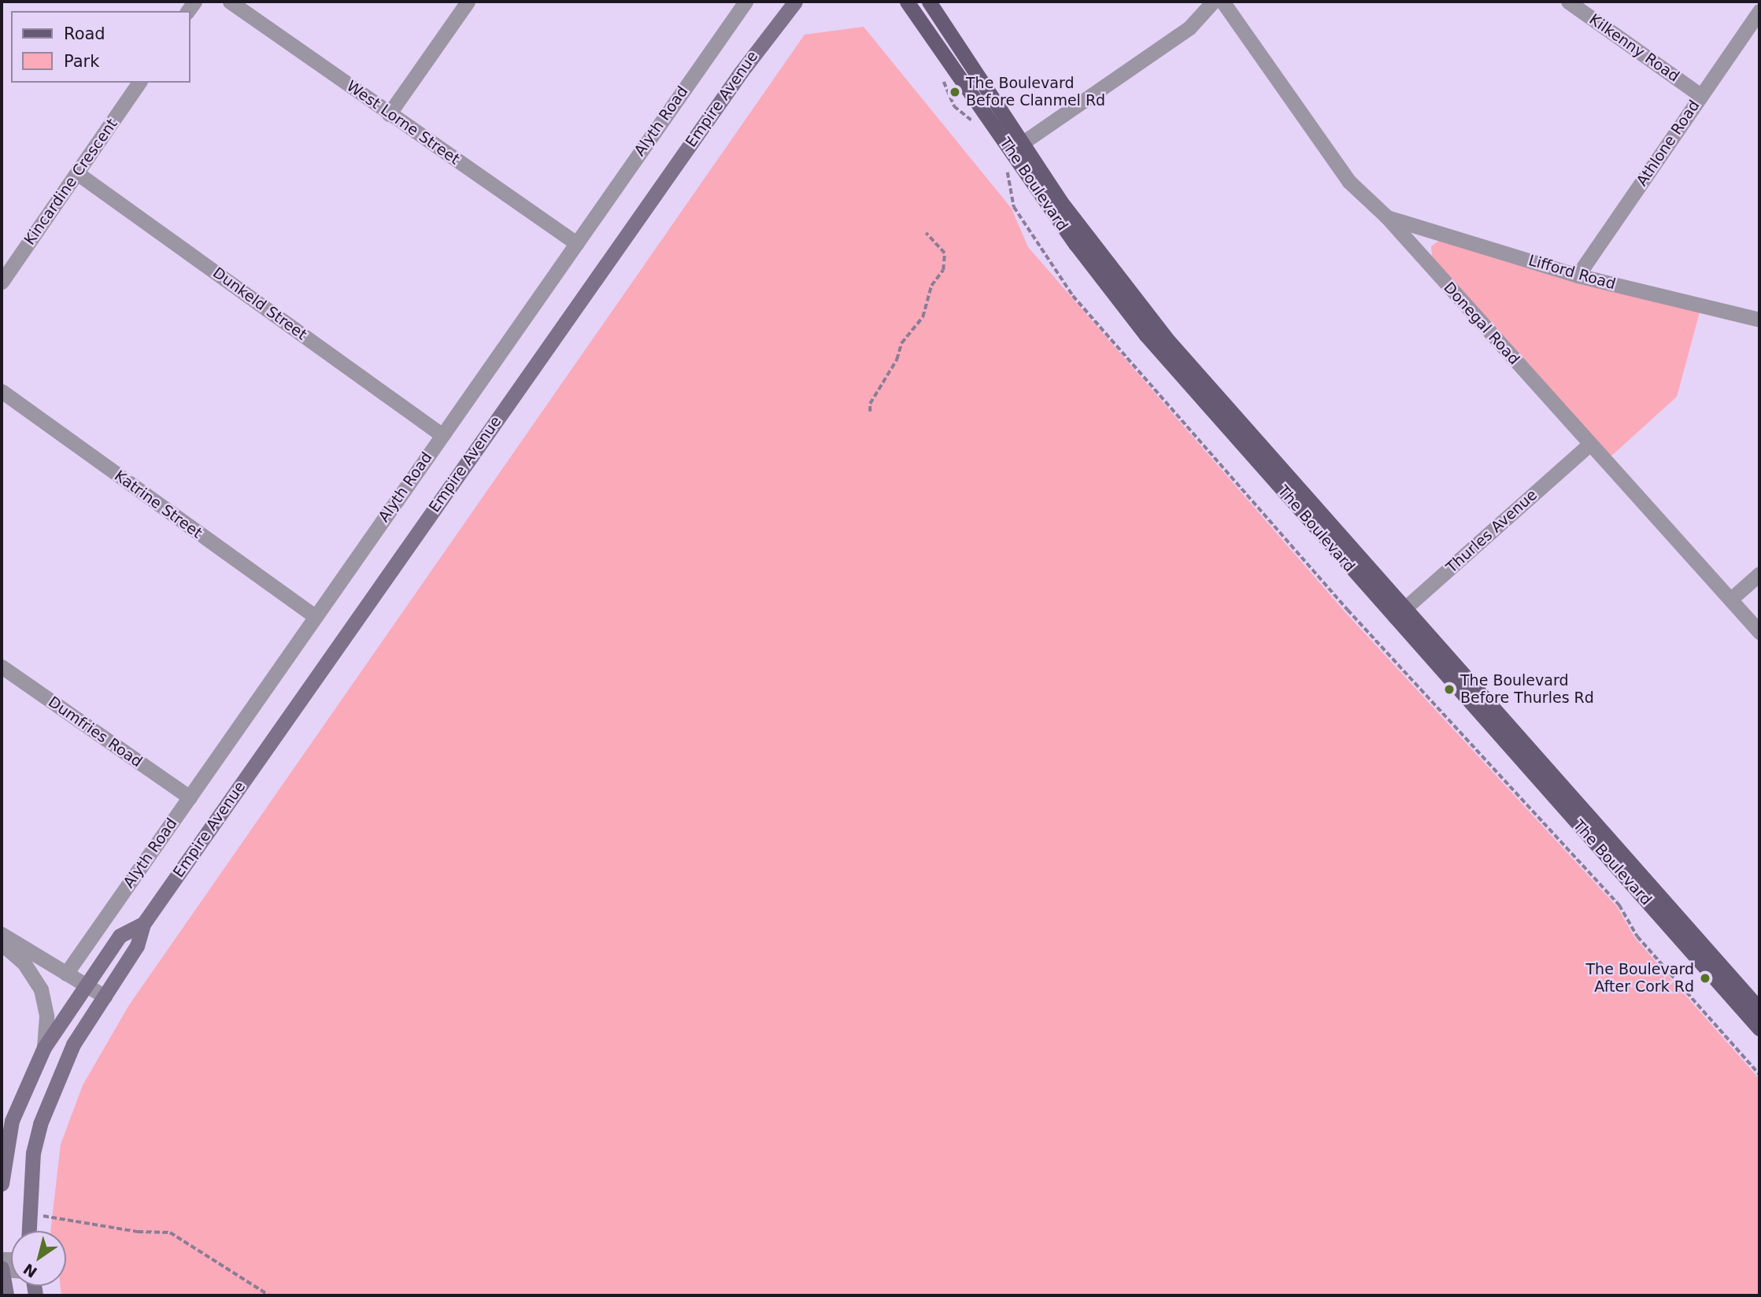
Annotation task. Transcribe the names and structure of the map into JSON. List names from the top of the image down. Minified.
{"streets":{"main road":["Empire Avenue","The Boulevard"],"street":["Kilkenny Road","Alyth Road","West Lorne Street","Athlone Road","Kincardine Crescent","Lifford Road","Dunkeld Street","Donegal Road","Katrine Street","Thurles Avenue","Dumfries Road"]},"crossings":[["Kilkenny Road","Athlone Road"],["Alyth Road","West Lorne Street"],["Alyth Road","Dunkeld Street"],["Alyth Road","Katrine Street"],["Alyth Road","Dumfries Road"],["Athlone Road","Lifford Road"],["Kincardine Crescent","Dunkeld Street"],["The Boulevard","Thurles Avenue"],["Lifford Road","Donegal Road"],["Donegal Road","Thurles Avenue"]],"places":["The Boulevard Before Clanmel Rd","The Boulevard Before Thurles Rd","The Boulevard After Cork Rd"],"legend":["Road","Park"],"north":"bottom left"}
